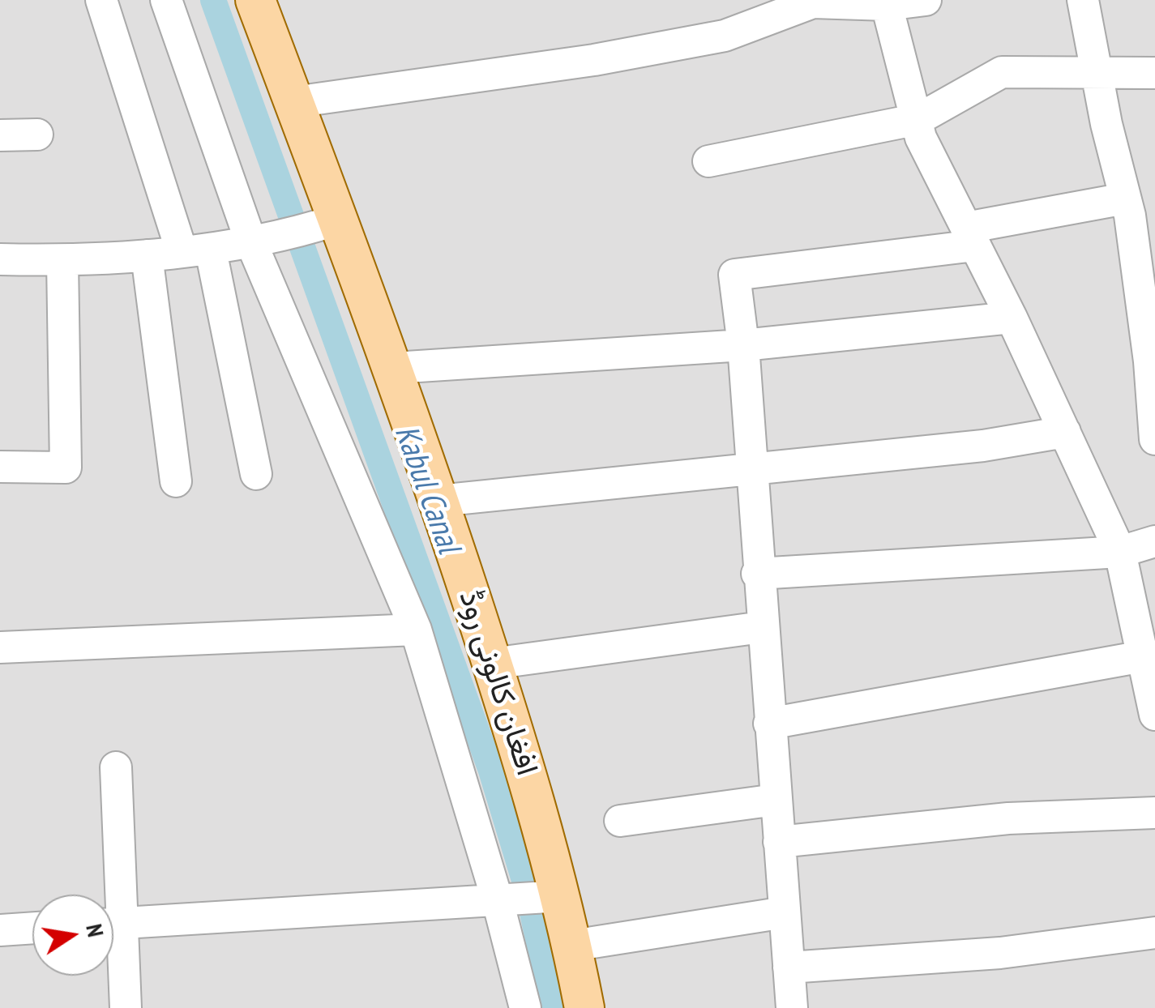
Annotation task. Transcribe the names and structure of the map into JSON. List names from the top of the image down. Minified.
{"streets":{"main road":["افغان کالونی روڈ"]},"water":["Kabul Canal"],"north":"right"}
